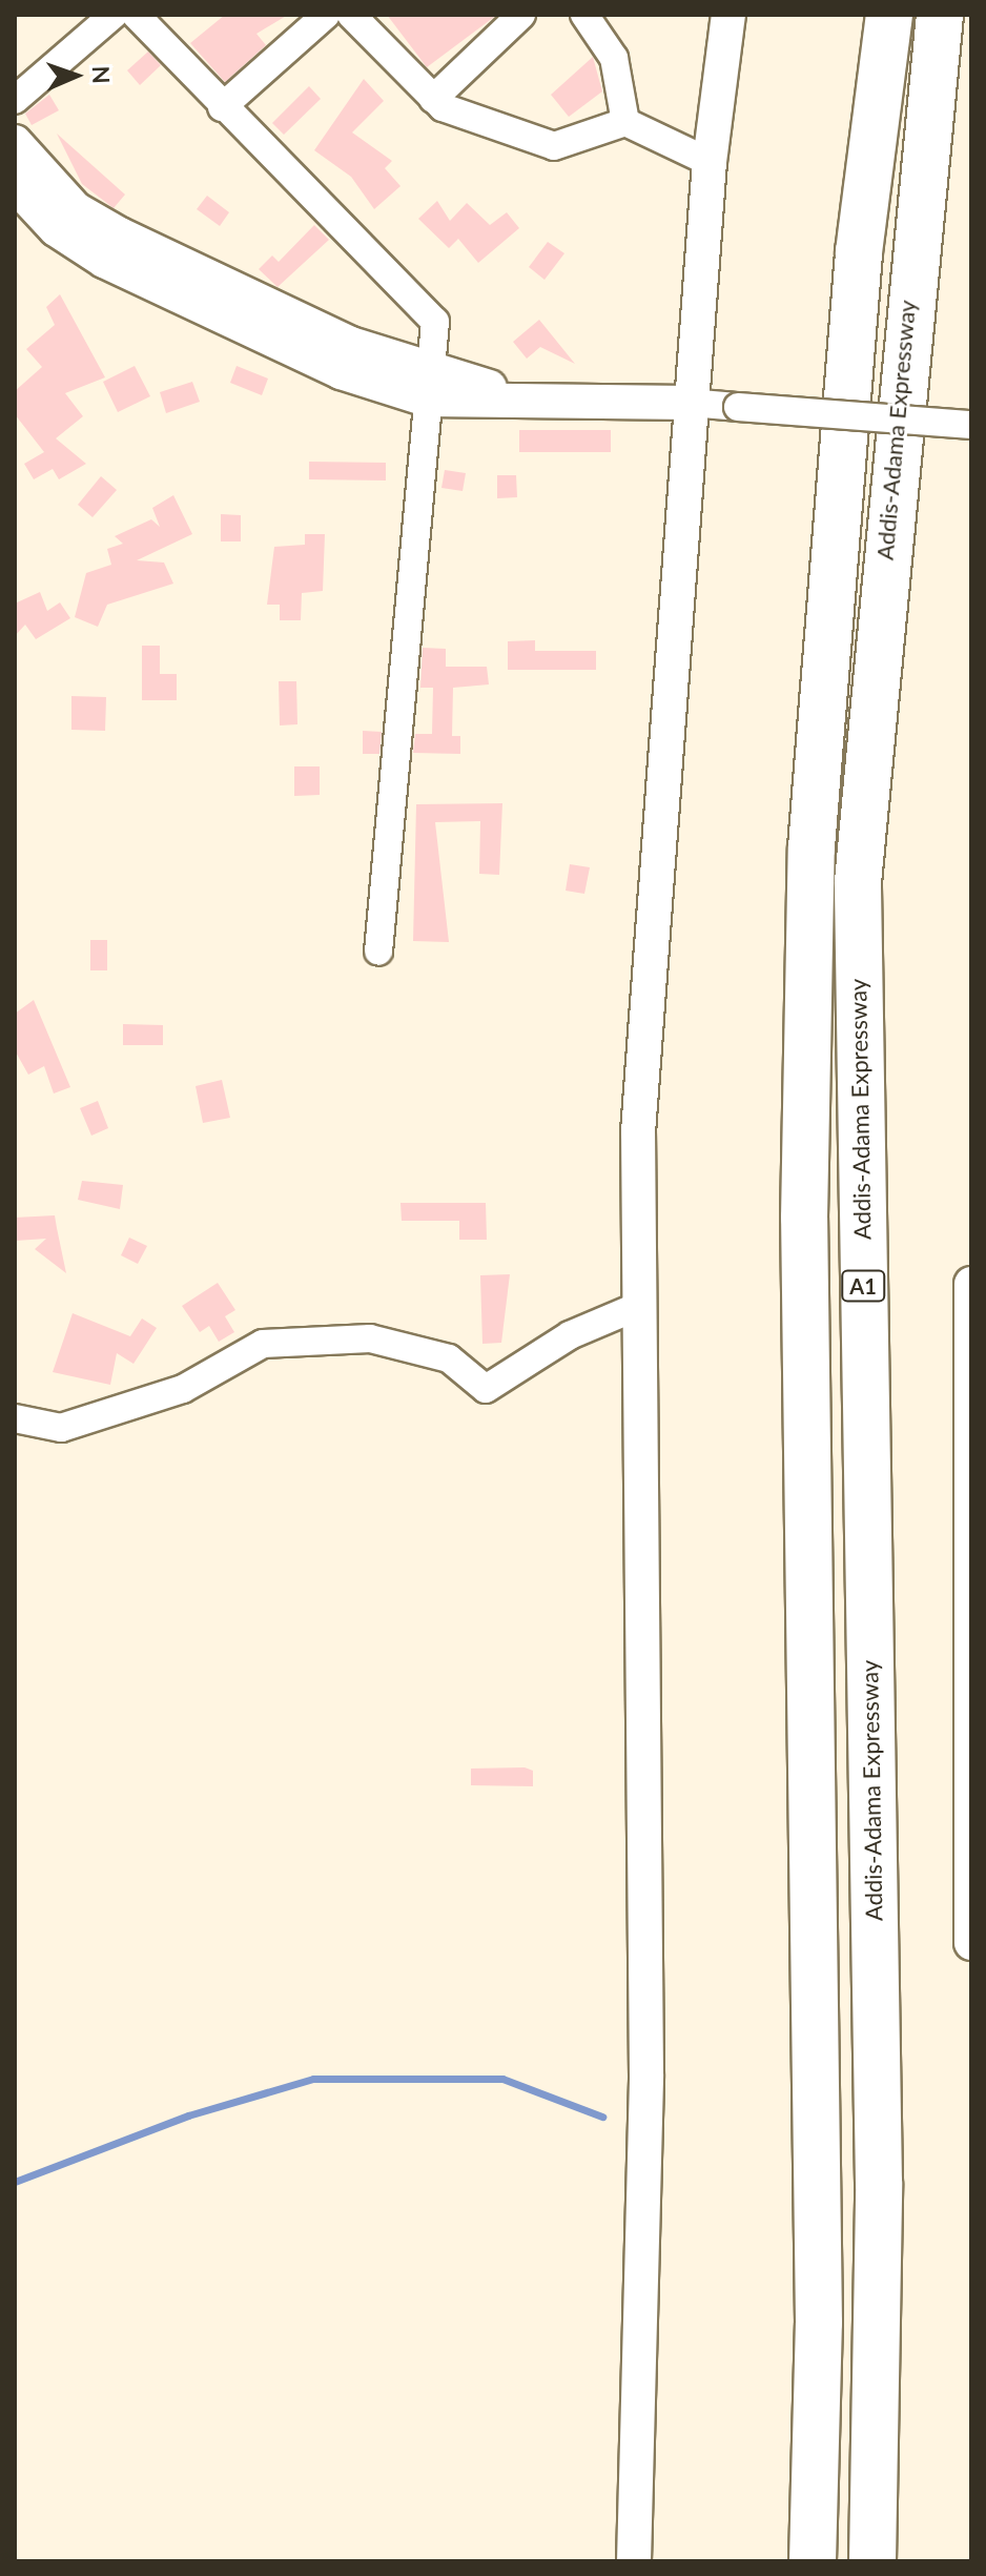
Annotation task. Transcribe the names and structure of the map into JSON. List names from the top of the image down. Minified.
{"streets":{"highway":["Addis-Adama Expressway","A1"]},"north":"right"}
